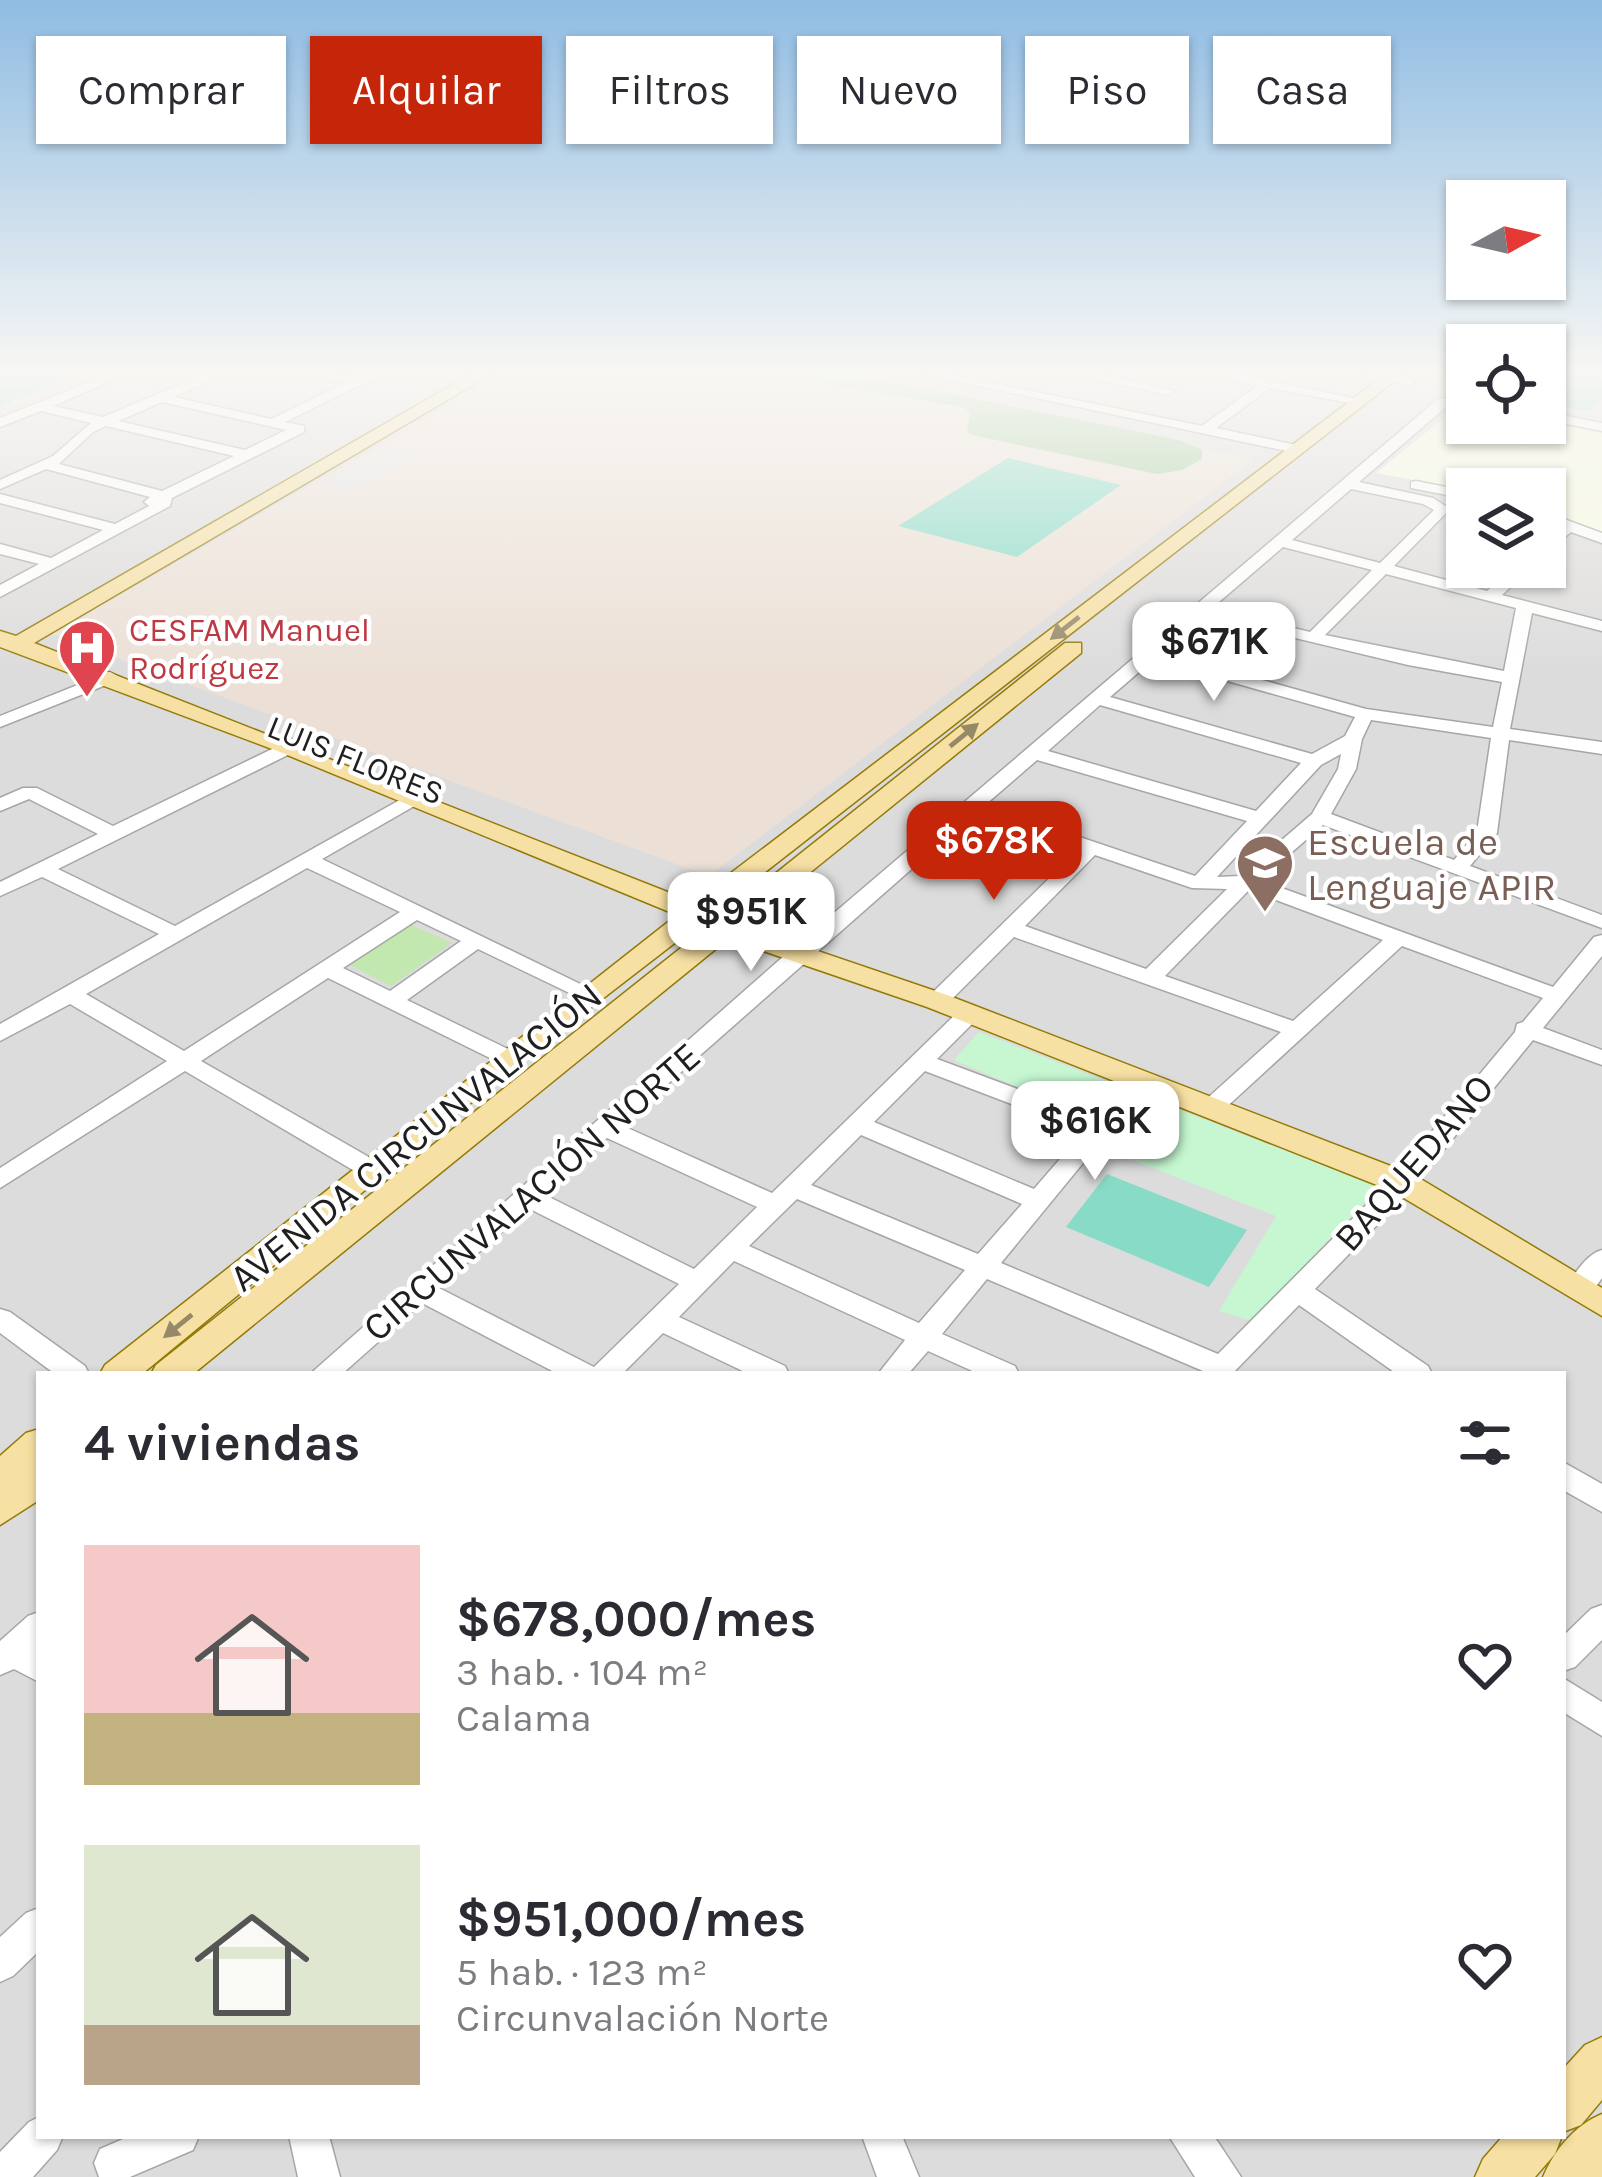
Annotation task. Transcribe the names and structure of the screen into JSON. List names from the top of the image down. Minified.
{"streets":{"main road":["LUIS FLORES","AVENIDA CIRCUNVALACIÓN"],"street":["BAQUEDANO","CIRCUNVALACIÓN NORTE"]},"crossings":[["LUIS FLORES","AVENIDA CIRCUNVALACIÓN"],["LUIS FLORES","BAQUEDANO"],["LUIS FLORES","CIRCUNVALACIÓN NORTE"]],"places":{"hospital":["CESFAM Manuel Rodríguez"],"school or university":["Escuela de Lenguaje APIR"]},"north":"right","page":{"chip":["Comprar","Alquilar","Filtros","Nuevo","Piso","Casa"],"price":["$671K","$678K","$951K","$616K"],"heading":"4 viviendas","list":[{"name":"$678,000/mes","note":"3 hab. · 104 m² · Calama"},{"name":"$951,000/mes","note":"5 hab. · 123 m² · Circunvalación Norte"}]}}
